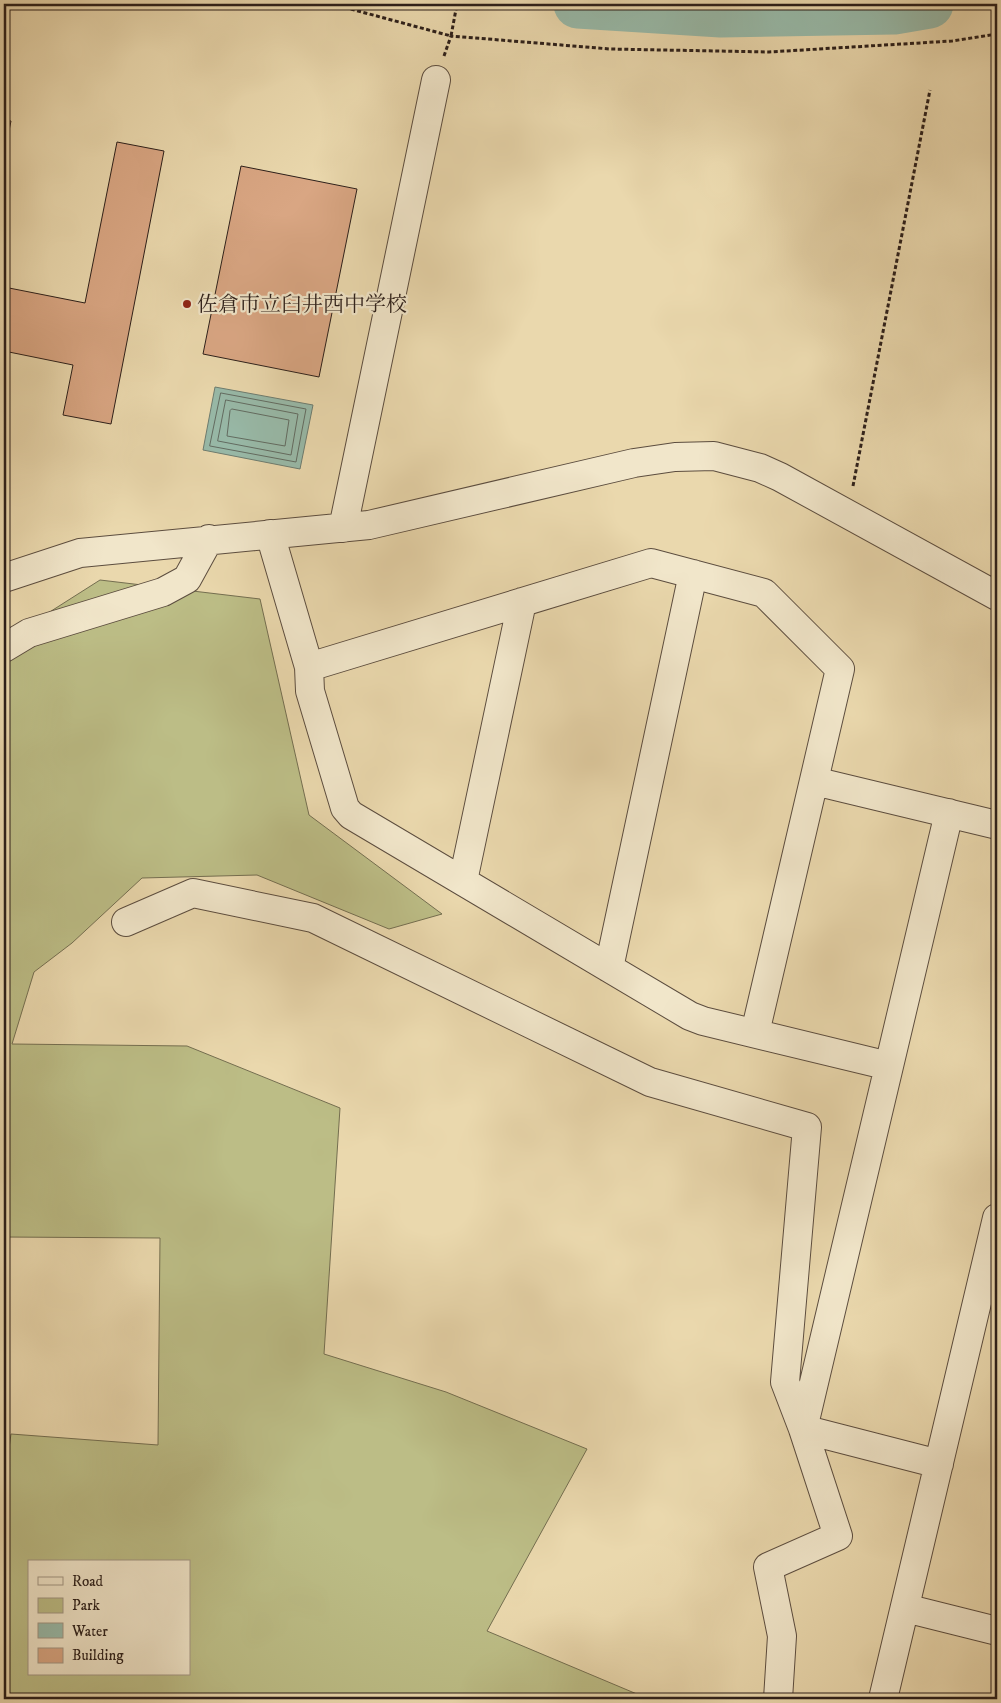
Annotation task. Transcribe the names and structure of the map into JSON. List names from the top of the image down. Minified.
{"places":["佐倉市立臼井西中学校"],"legend":["Road","Park","Water","Building"]}
